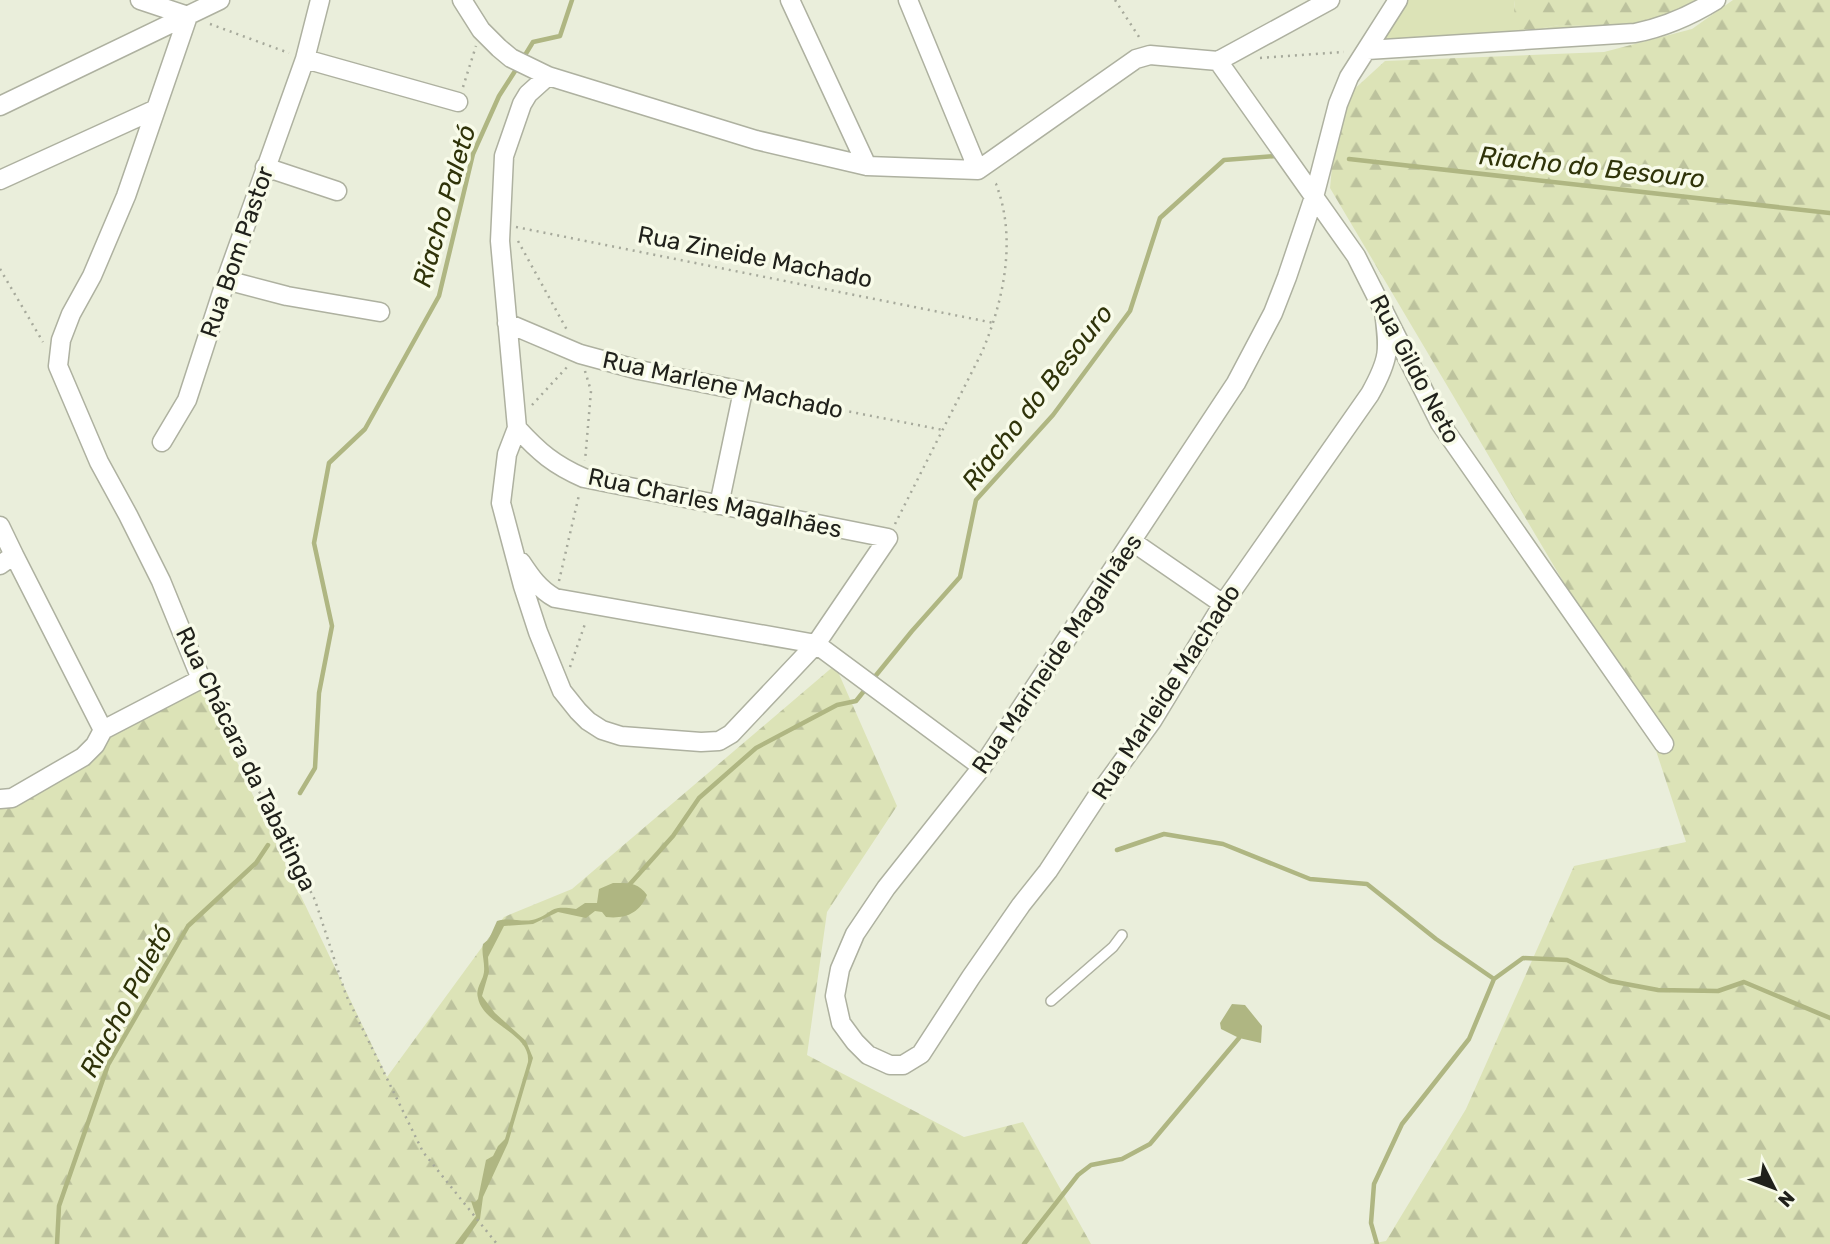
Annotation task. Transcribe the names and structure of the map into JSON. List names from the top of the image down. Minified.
{"streets":{"street":["Rua Bom Pastor","Rua Gildo Neto","Rua Marlene Machado","Rua Charles Magalhães","Rua Marineide Magalhães","Rua Marleide Machado","Rua Chácara da Tabatinga"],"path":["Rua Zineide Machado"]},"crossings":[["Rua Gildo Neto","Rua Marineide Magalhães"],["Rua Gildo Neto","Rua Marleide Machado"],["Rua Marineide Magalhães","Rua Marleide Machado"]],"water":["Riacho do Besouro","Riacho Paletó"],"north":"bottom right"}
